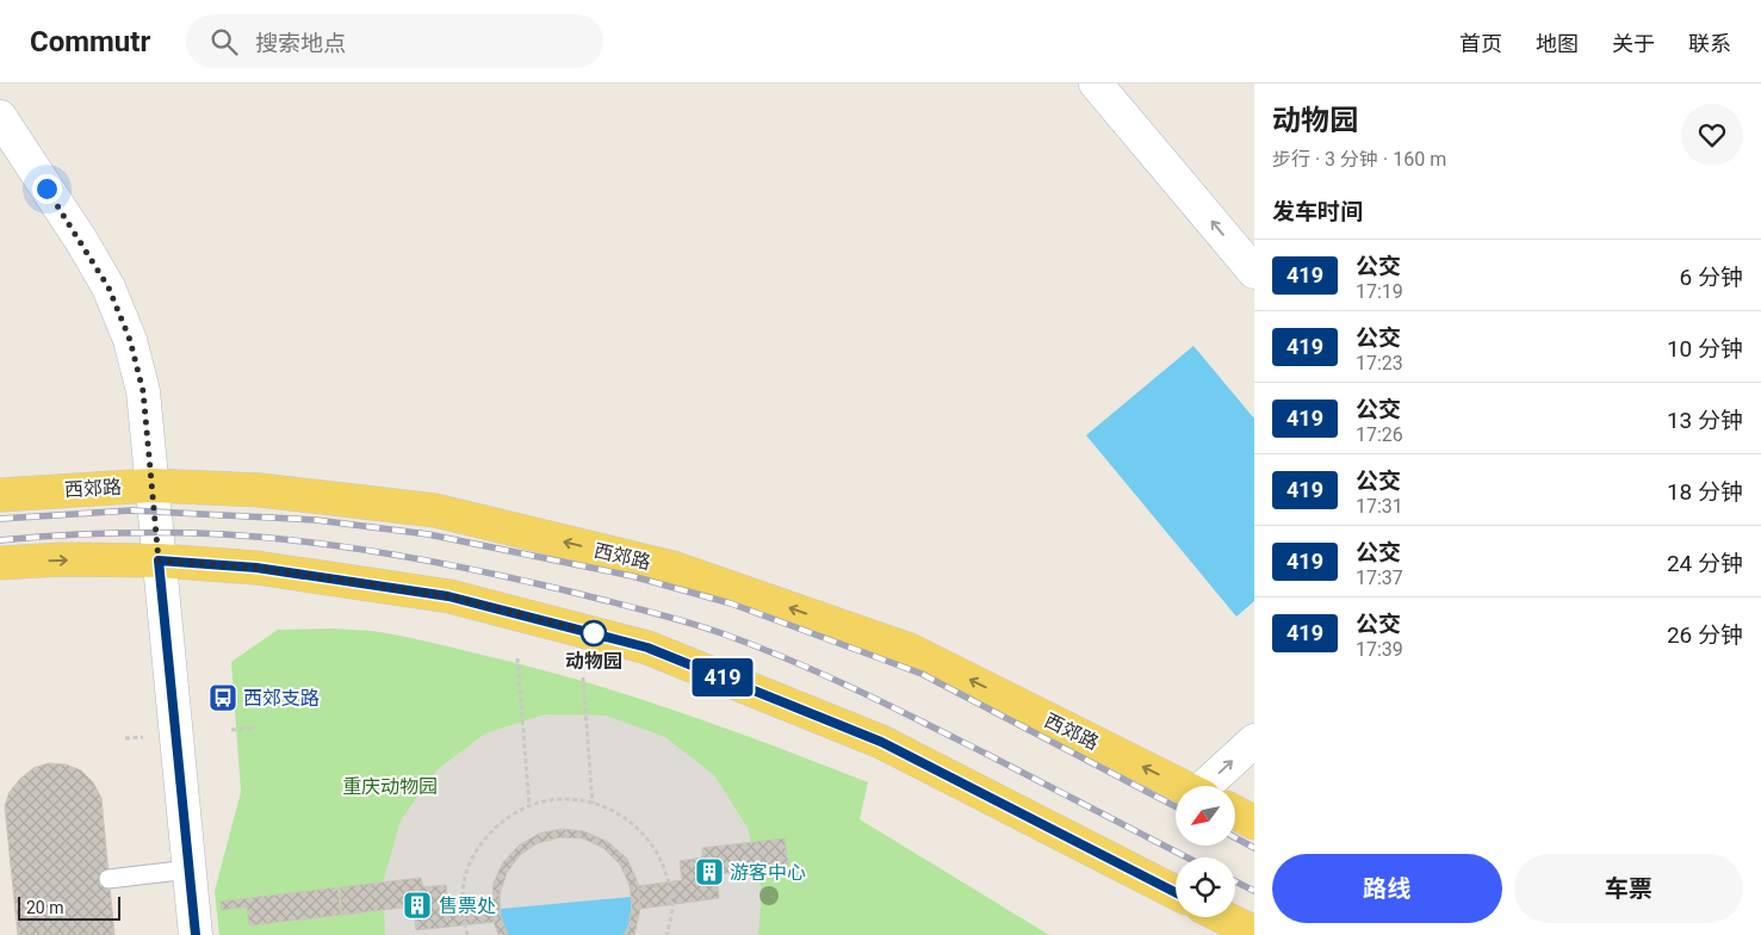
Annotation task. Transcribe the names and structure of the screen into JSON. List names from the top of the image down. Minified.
{"streets":{"main road":["西郊路"]},"parks":["重庆动物园"],"places":{"other":["动物园"],"bus stop":["西郊支路"],"building":["游客中心","售票处"]},"lines":["bus line 419"],"scale_bar":"20 m","north":"bottom left","page":{"header":"Commutr","search":"搜索地点","nav":["首页","地图","关于","联系"],"on_map":"419","heading":[["动物园","步行 · 3 分钟 · 160 m"],"发车时间"],"list":[{"mark":"419","name":"公交","note":"17:19","value":"6 分钟"},{"mark":"419","name":"公交","note":"17:23","value":"10 分钟"},{"mark":"419","name":"公交","note":"17:26","value":"13 分钟"},{"mark":"419","name":"公交","note":"17:31","value":"18 分钟"},{"mark":"419","name":"公交","note":"17:37","value":"24 分钟"},{"mark":"419","name":"公交","note":"17:39","value":"26 分钟"}],"buttons":["路线","车票"],"scale":"20 m"}}
